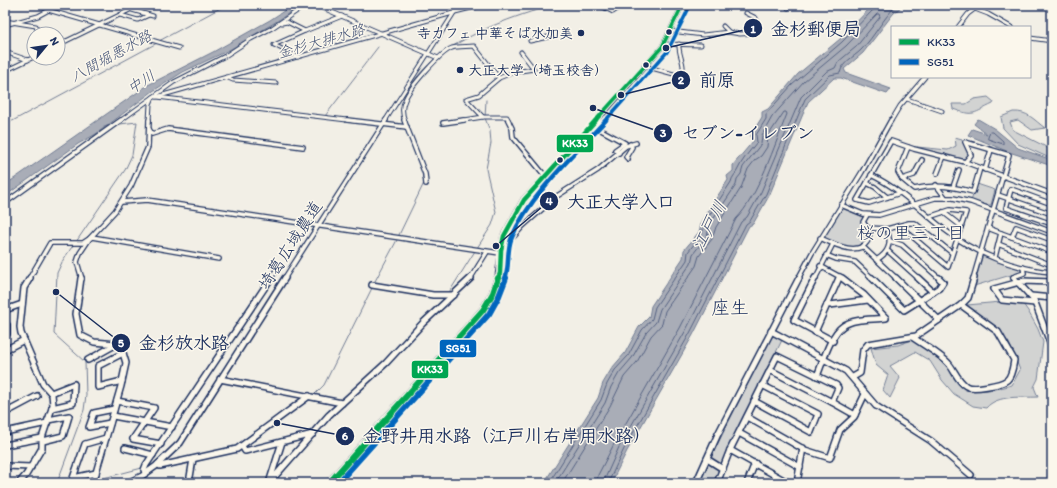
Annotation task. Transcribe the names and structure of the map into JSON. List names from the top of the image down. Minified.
{"streets":{"street":["埼葛広域農道"]},"districts":["桜の里三丁目","座生"],"water":["金杉大排水路","八間堀悪水路","中川","江戸川"],"places":["寺カフェ 中華そば水加美","金杉郵便局","大正大学（埼玉校舎）","前原","セブン-イレブン","大正大学入口","金杉放水路","金野井用水路（江戸川右岸用水路）"],"lines":["transit line KK33","transit line SG51"],"legend":["KK33","SG51"],"north":"top right"}
